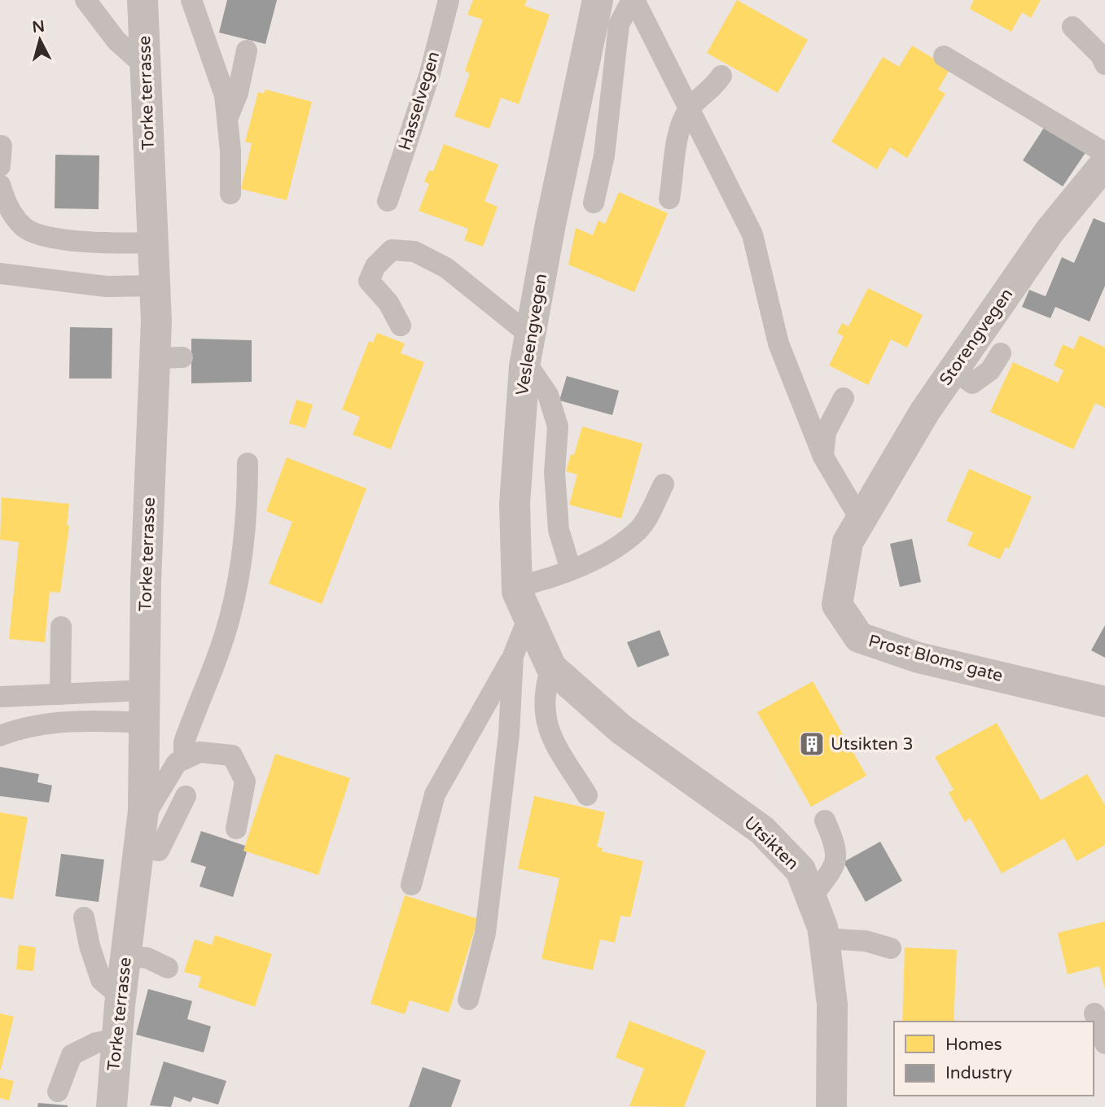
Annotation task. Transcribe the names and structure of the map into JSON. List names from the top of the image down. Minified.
{"streets":{"street":["Torke terrasse","Vesleengvegen","Storengvegen","Prost Bloms gate","Utsikten"],"lane":["Hasselvegen"]},"crossings":[["Vesleengvegen","Utsikten"],["Storengvegen","Prost Bloms gate"]],"places":{"building":["Utsikten 3"]},"legend":["Homes","Industry"],"north":"top"}
